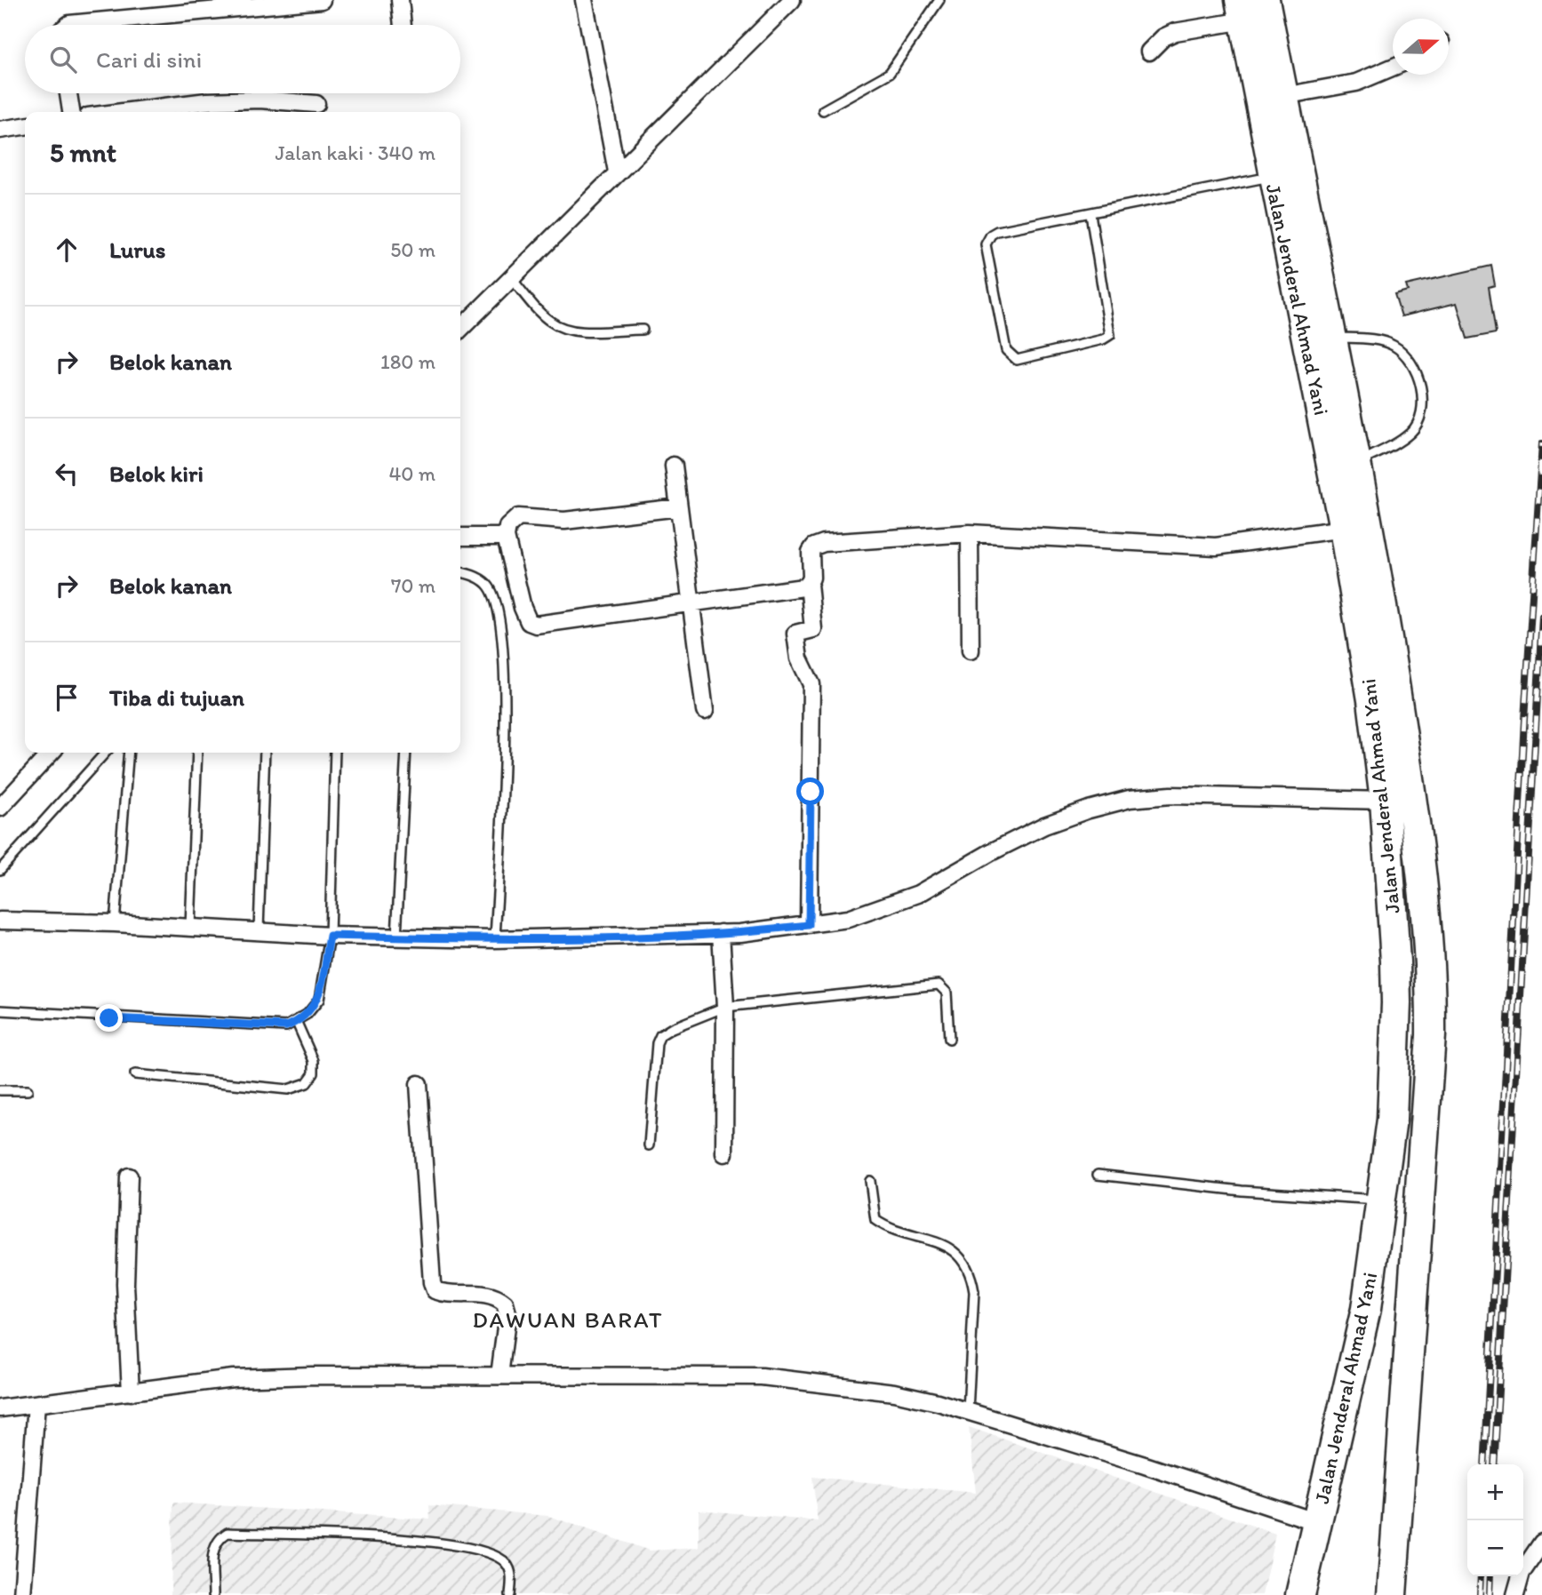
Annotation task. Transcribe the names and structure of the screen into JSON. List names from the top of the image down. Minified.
{"streets":{"highway":["Jalan Jenderal Ahmad Yani"]},"districts":["DAWUAN BARAT"],"north":"right","page":{"search":"Cari di sini","heading":["5 mnt","Jalan kaki · 340 m"],"list":[["Lurus","50 m"],["Belok kanan","180 m"],["Belok kiri","40 m"],["Belok kanan","70 m"],"Tiba di tujuan"],"map_buttons":["+","−"]}}
